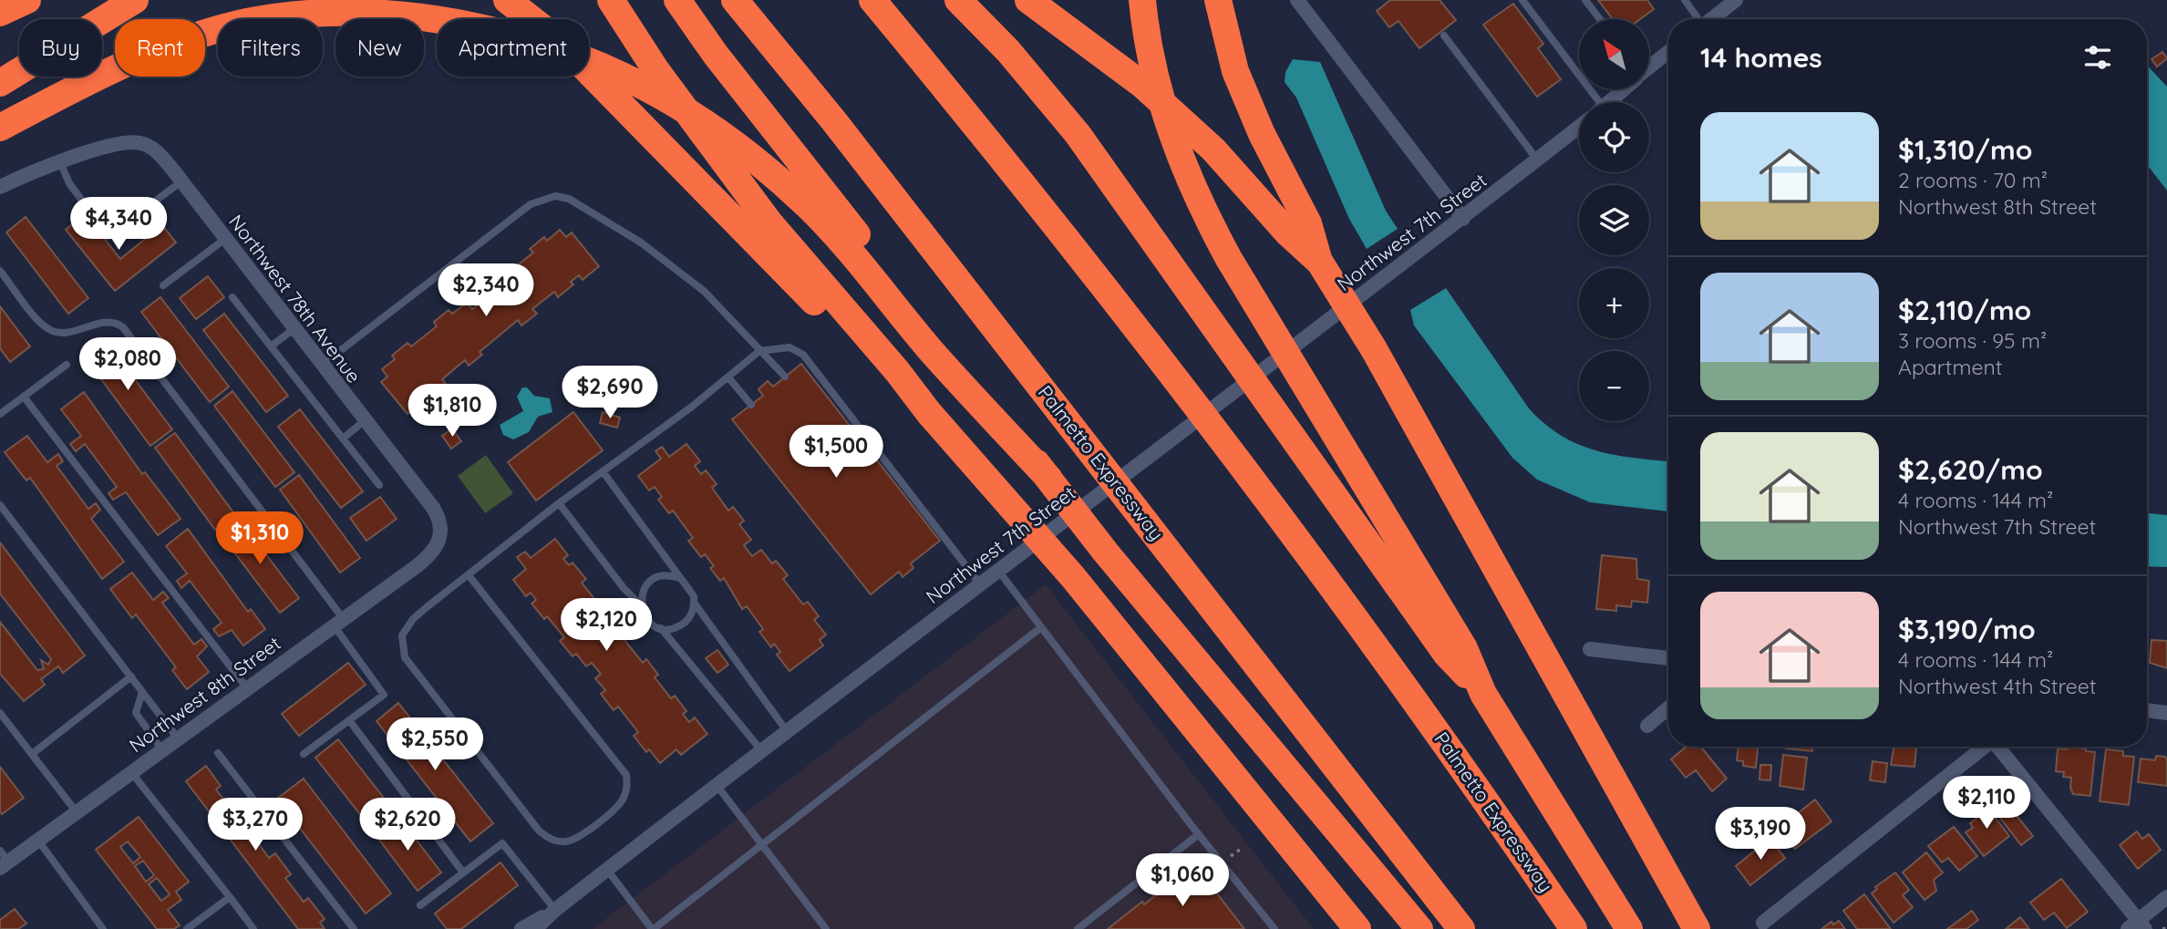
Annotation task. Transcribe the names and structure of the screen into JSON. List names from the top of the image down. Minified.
{"streets":{"highway":["Palmetto Expressway"],"street":["Northwest 7th Street","Northwest 78th Avenue","Northwest 8th Street"]},"crossings":[["Northwest 78th Avenue","Northwest 8th Street"]],"north":"top left","page":{"map_buttons":["+","−"],"chip":["Buy","Rent","Filters","New","Apartment"],"heading":"14 homes","list":[{"name":"$1,310/mo","note":"2 rooms · 70 m² · Northwest 8th Street"},{"name":"$2,110/mo","note":"3 rooms · 95 m² · Apartment"},{"name":"$2,620/mo","note":"4 rooms · 144 m² · Northwest 7th Street"},{"name":"$3,190/mo","note":"4 rooms · 144 m² · Northwest 4th Street"}],"price":["$4,340","$2,340","$2,080","$2,690","$1,810","$1,500","$1,310","$2,120","$2,550","$2,110","$3,270","$2,620","$3,190","$1,060"]}}
